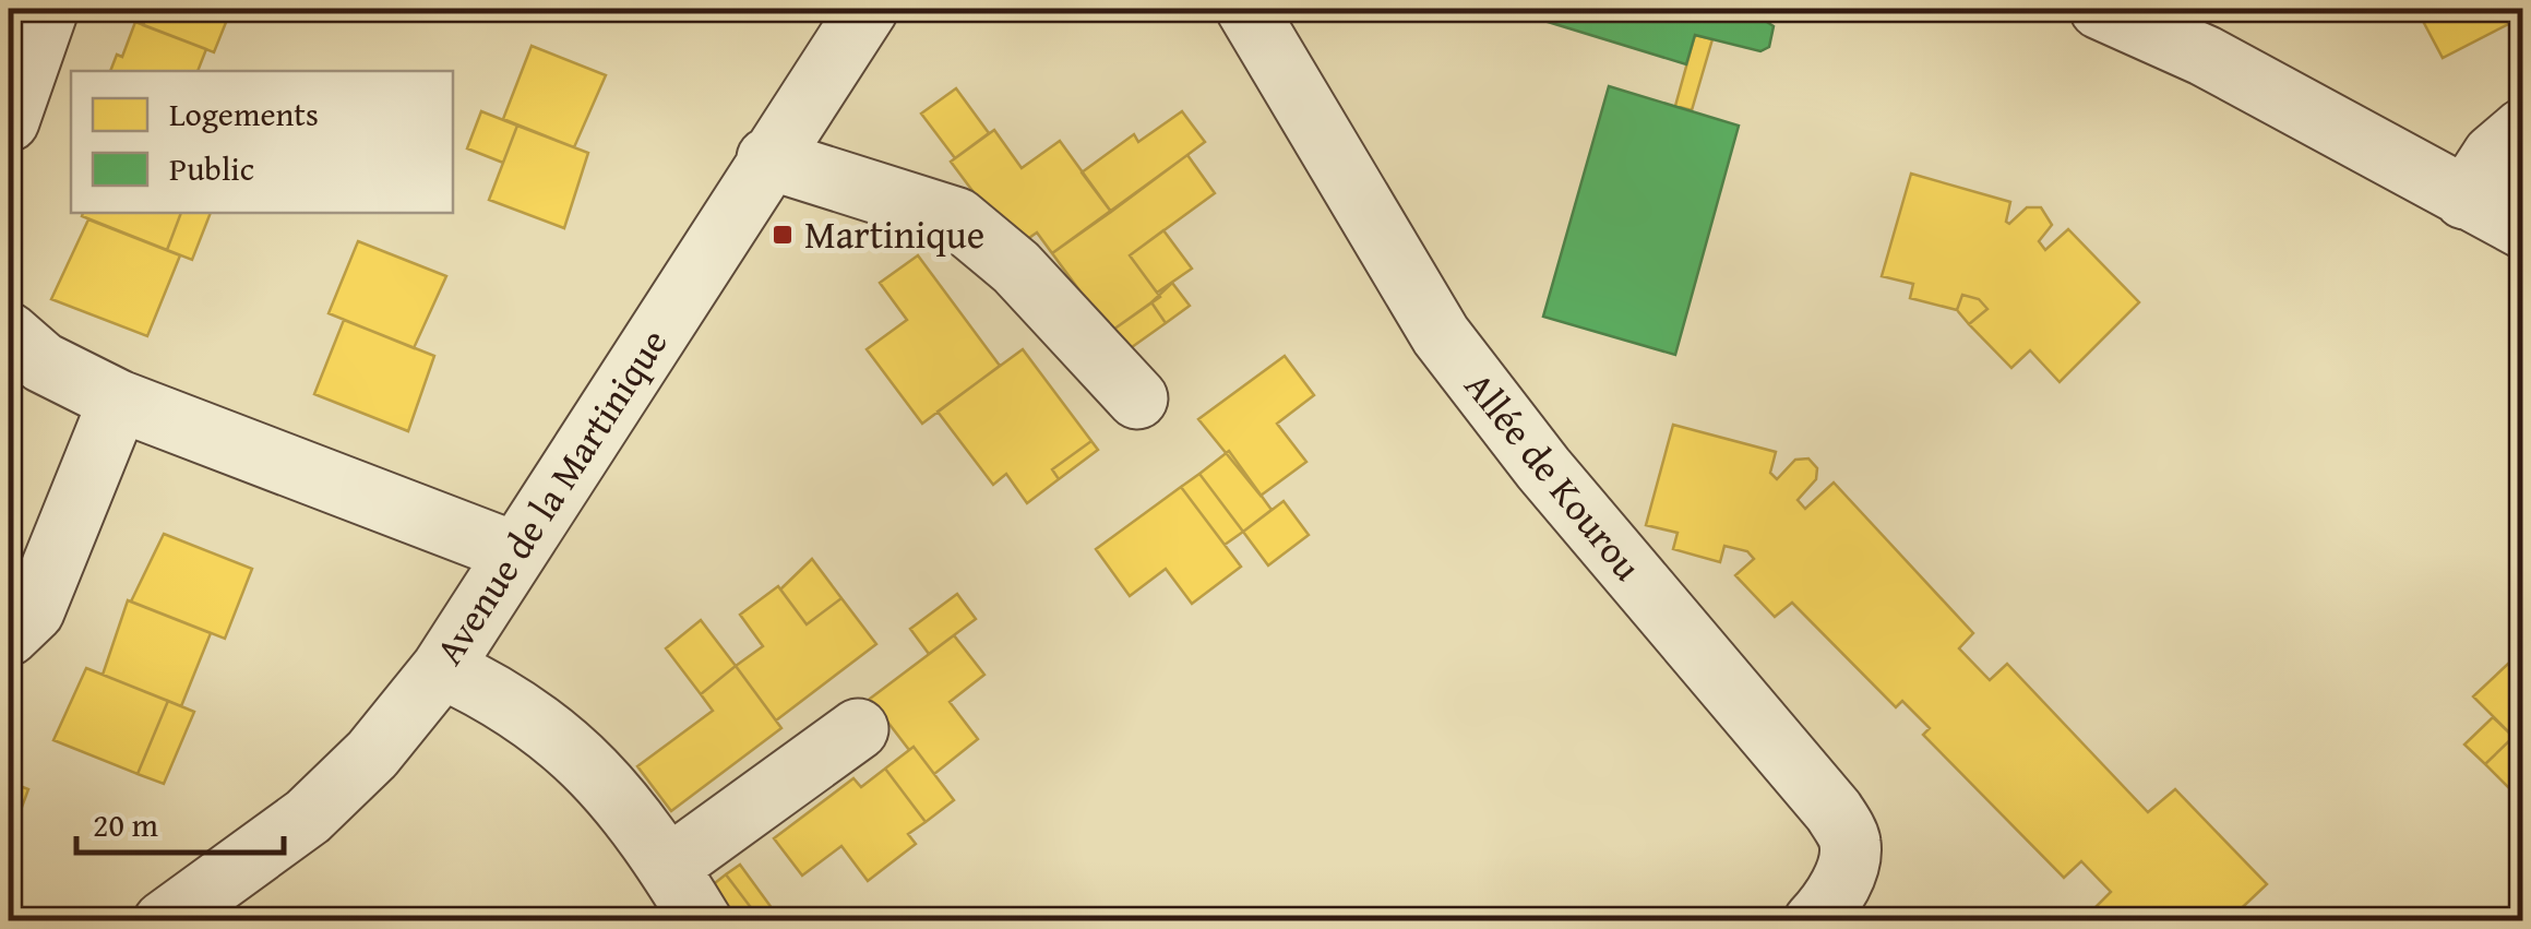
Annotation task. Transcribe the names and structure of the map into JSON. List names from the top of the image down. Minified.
{"streets":{"street":["Allée de Kourou","Avenue de la Martinique"]},"places":{"transit":["Martinique"]},"legend":["Logements","Public"],"scale_bar":"20 m"}
